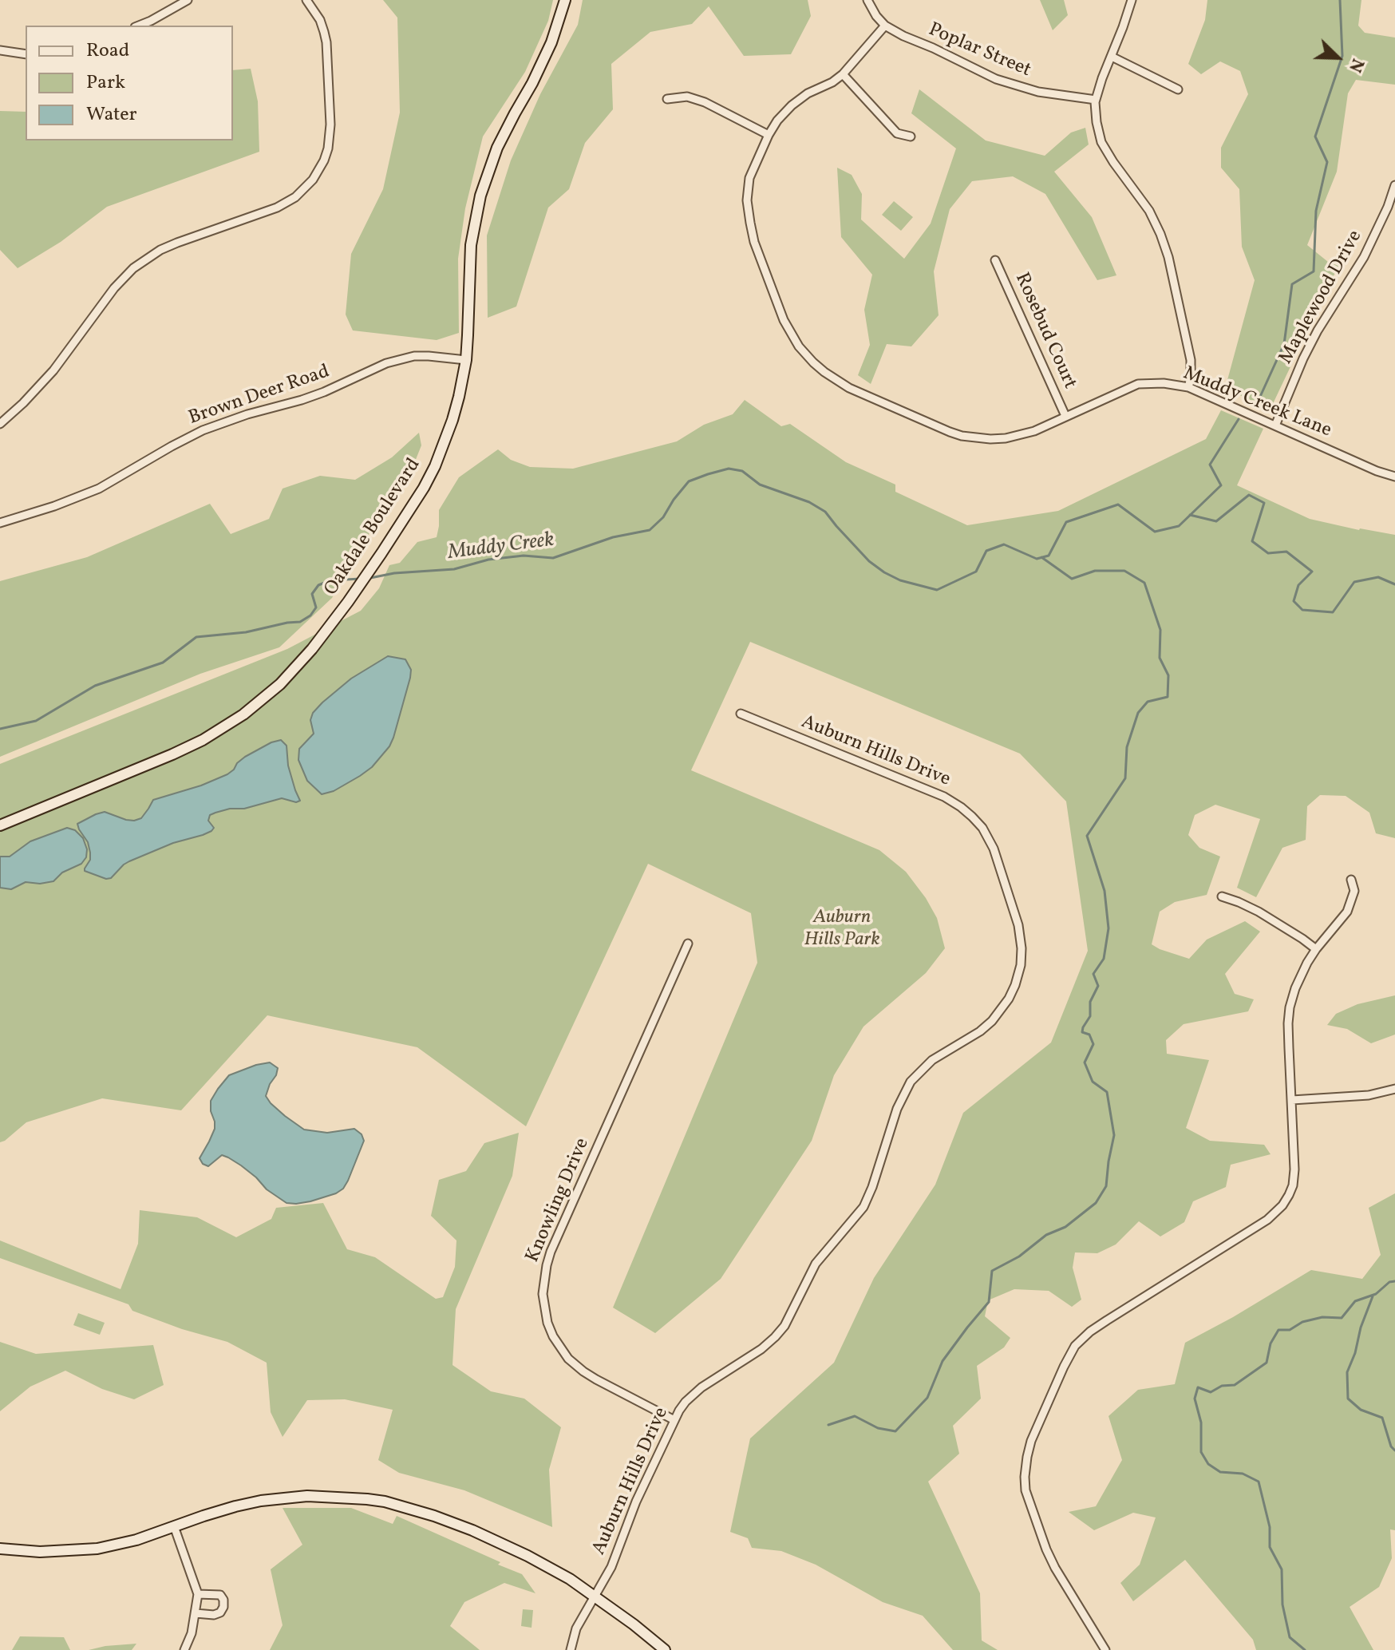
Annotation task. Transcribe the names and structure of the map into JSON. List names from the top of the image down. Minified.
{"streets":{"main road":["Oakdale Boulevard"],"street":["Poplar Street","Maplewood Drive","Rosebud Court","Brown Deer Road","Muddy Creek Lane","Auburn Hills Drive","Knowling Drive"]},"crossings":[["Poplar Street","Muddy Creek Lane"],["Maplewood Drive","Muddy Creek Lane"],["Rosebud Court","Muddy Creek Lane"],["Brown Deer Road","Oakdale Boulevard"],["Auburn Hills Drive","Knowling Drive"]],"water":["Muddy Creek"],"parks":["Auburn Hills Park"],"legend":["Road","Park","Water"],"north":"bottom right"}
